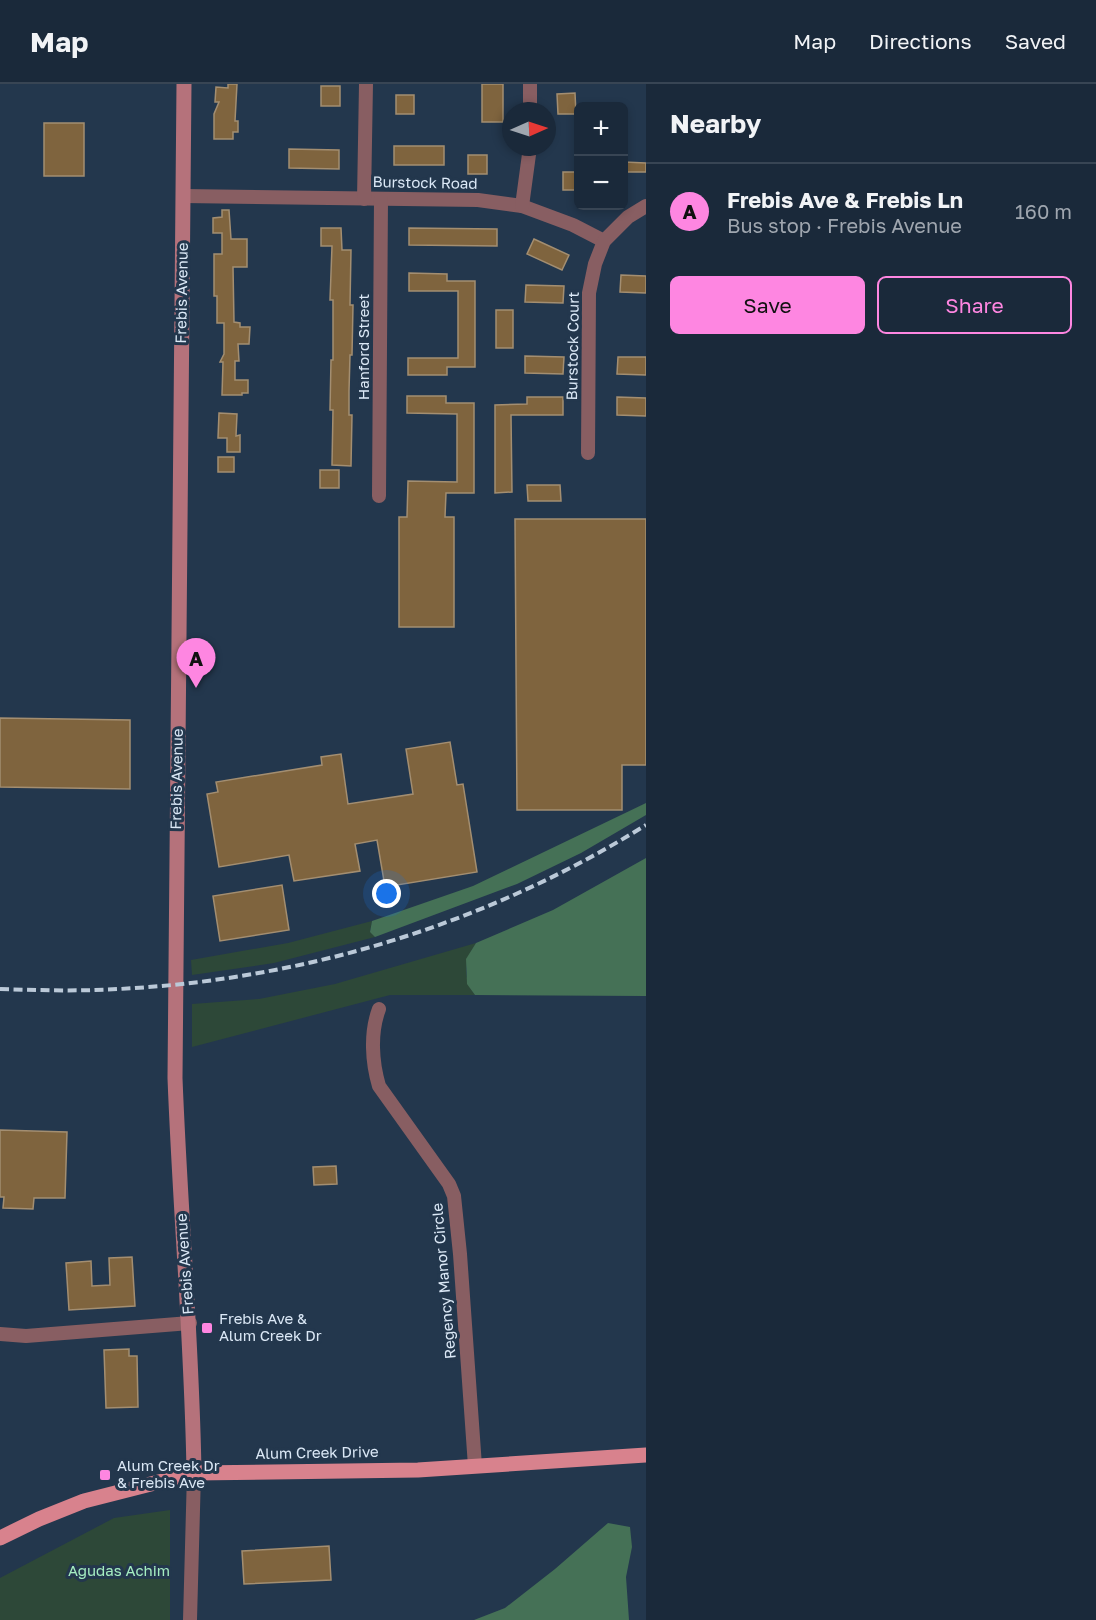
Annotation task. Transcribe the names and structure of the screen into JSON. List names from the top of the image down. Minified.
{"streets":{"main road":["Frebis Avenue","Alum Creek Drive"],"street":["Burstock Road","Burstock Court","Hanford Street","Regency Manor Circle"]},"crossings":[["Burstock Road","Frebis Avenue"],["Burstock Road","Burstock Court"],["Burstock Road","Hanford Street"],["Frebis Avenue","Alum Creek Drive"],["Regency Manor Circle","Alum Creek Drive"]],"parks":["Agudas Achim"],"places":{"transit":["Frebis Ave & Alum Creek Dr","Alum Creek Dr & Frebis Ave"]},"north":"right","page":{"header":"Map","nav":["Map","Directions","Saved"],"heading":"Nearby","map_buttons":["+","−"],"list":[{"mark":"A","name":"Frebis Ave & Frebis Ln","note":"Bus stop · Frebis Avenue","value":"160 m"}],"buttons":["Save","Share"],"pins":"A"}}
